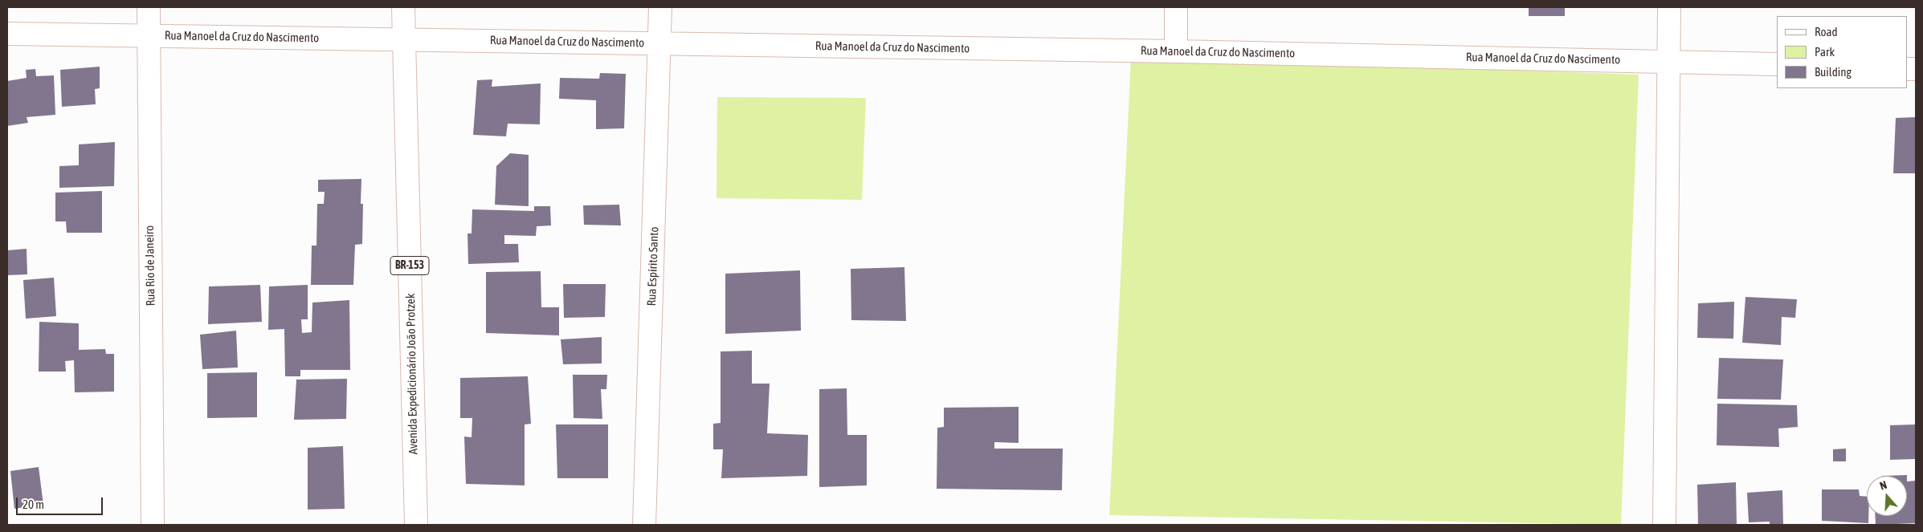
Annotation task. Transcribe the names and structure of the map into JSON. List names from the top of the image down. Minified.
{"streets":{"main road":["Rua Manoel da Cruz do Nascimento","Rua Rio de Janeiro","BR-153","Rua Espírito Santo","Avenida Expedicionário João Protzek"]},"crossings":[["Rua Manoel da Cruz do Nascimento","Rua Rio de Janeiro"],["Rua Manoel da Cruz do Nascimento","Rua Espírito Santo"],["Rua Manoel da Cruz do Nascimento","Avenida Expedicionário João Protzek"]],"legend":["Road","Park","Building"],"scale_bar":"20 m","north":"top"}
